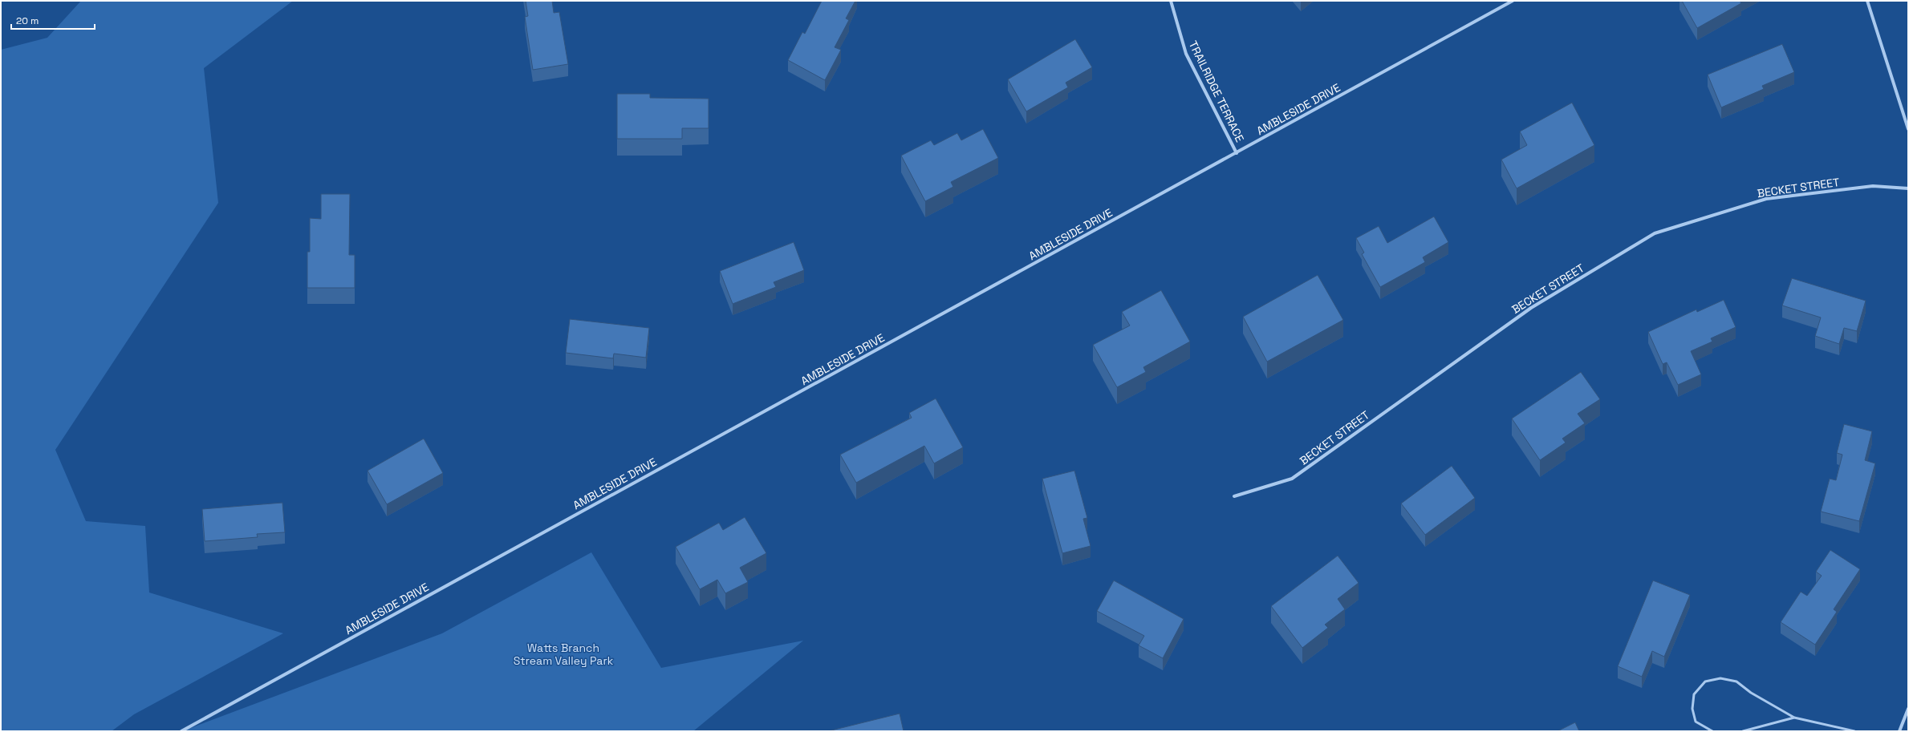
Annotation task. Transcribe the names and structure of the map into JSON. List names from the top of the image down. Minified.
{"streets":{"street":["TRAILRIDGE TERRACE","AMBLESIDE DRIVE","BECKET STREET"]},"crossings":[["TRAILRIDGE TERRACE","AMBLESIDE DRIVE"]],"parks":["Watts Branch Stream Valley Park"],"scale_bar":"20 m"}
